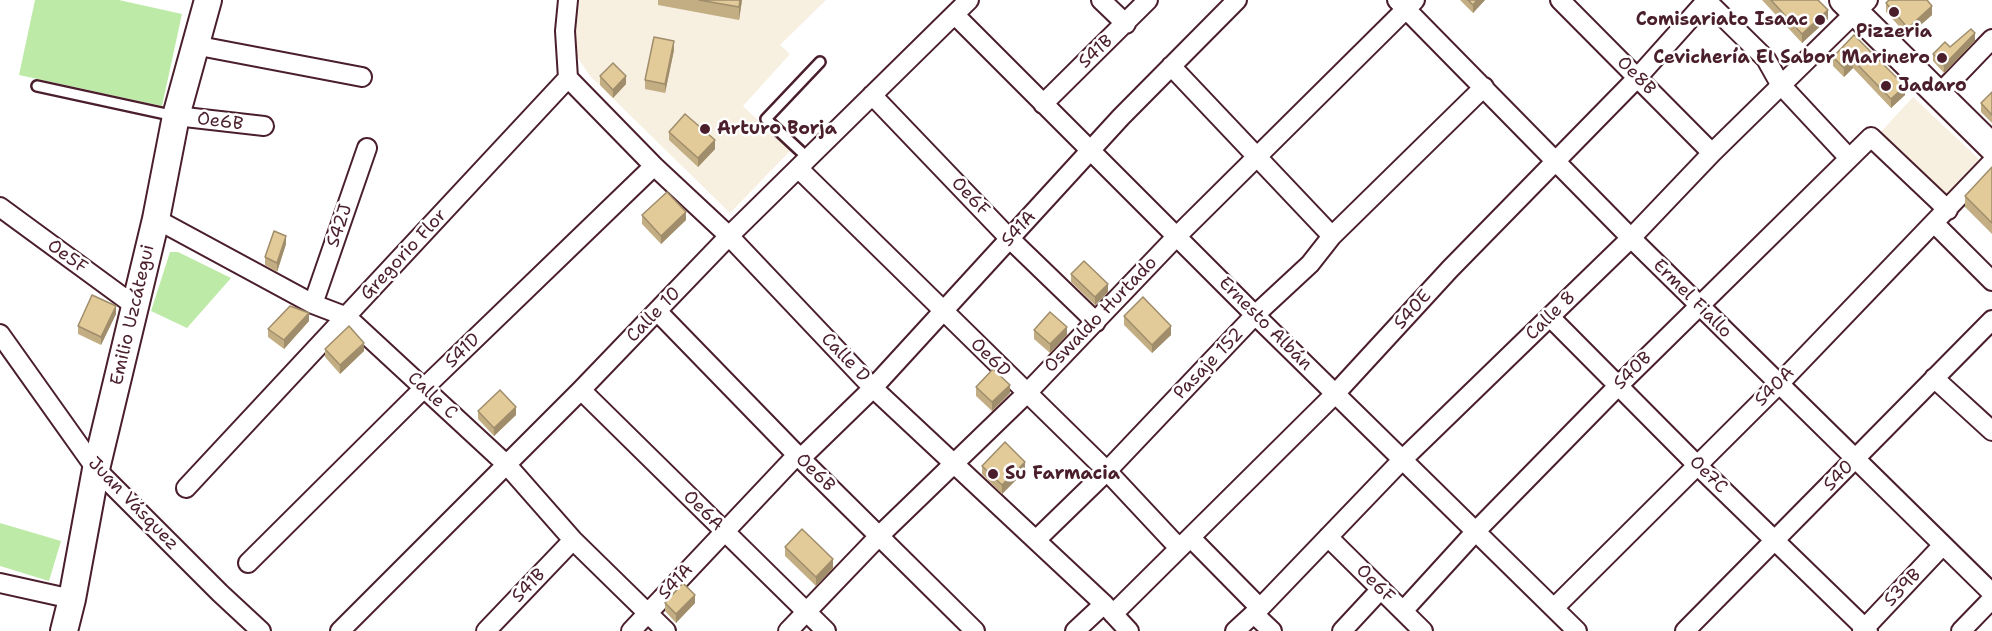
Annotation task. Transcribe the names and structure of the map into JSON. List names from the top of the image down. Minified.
{"streets":{"street":["S41B","Oe8B","Oe6B","Oe6F","S42J","S41A","Gregorio Flor","Oe5F","Ermel Fiallo","S40E","Emilio Uzcátegui","Calle 10","Oswaldo Hurtado","Calle 8","Ernesto Albán","S41D","Calle D","Oe6D","Pasaje 152","S40B","S40A","Calle C","Oe7C","S40","Juan Vásquez","Oe6A","S39B"]},"crossings":[["S41B","Ernesto Albán"],["S41B","Calle C"],["Oe8B","S40E"],["Oe8B","Calle 8"],["Oe6B","S41A"],["Oe6B","Emilio Uzcátegui"],["Oe6B","Calle 10"],["Oe6B","Oswaldo Hurtado"],["Oe6F","S41A"],["Oe6F","Calle 10"],["Oe6F","Oswaldo Hurtado"],["Oe6F","Calle 8"],["Oe6F","S40B"],["S42J","Calle C"],["S41A","Ernesto Albán"],["S41A","Calle D"],["S41A","Oe6D"],["S41A","Calle C"],["S41A","Oe6A"],["Gregorio Flor","Calle D"],["Gregorio Flor","Calle C"],["Oe5F","Emilio Uzcátegui"],["Ermel Fiallo","S40E"],["Ermel Fiallo","Oswaldo Hurtado"],["Ermel Fiallo","Calle 8"],["Ermel Fiallo","Pasaje 152"],["Ermel Fiallo","S40B"],["Ermel Fiallo","S40A"],["Ermel Fiallo","S40"],["Ermel Fiallo","S39B"],["S40E","Ernesto Albán"],["S40E","Calle D"],["S40E","Oe6D"],["Emilio Uzcátegui","Calle C"],["Emilio Uzcátegui","Juan Vásquez"],["Calle 10","Ernesto Albán"],["Calle 10","Calle D"],["Calle 10","Oe6D"],["Calle 10","Calle C"],["Calle 10","Oe6A"],["Oswaldo Hurtado","Ernesto Albán"],["Oswaldo Hurtado","Calle D"],["Oswaldo Hurtado","Oe6D"],["Oswaldo Hurtado","Oe6A"],["Calle 8","Ernesto Albán"],["Calle 8","Oe6D"],["Calle 8","Oe7C"],["Ernesto Albán","Pasaje 152"],["Ernesto Albán","S40B"],["Ernesto Albán","S40A"],["S41D","Calle D"],["S41D","Calle C"],["Calle D","Pasaje 152"],["Oe6D","Pasaje 152"],["S40B","S40A"],["S40B","Oe7C"],["S40A","Oe7C"],["Oe7C","S40"],["Oe7C","S39B"]],"places":["Pizzeria","Comisariato Isaac","Cevichería El Sabor Marinero","Jadaro","Arturo Borja","Su Farmacia"]}
